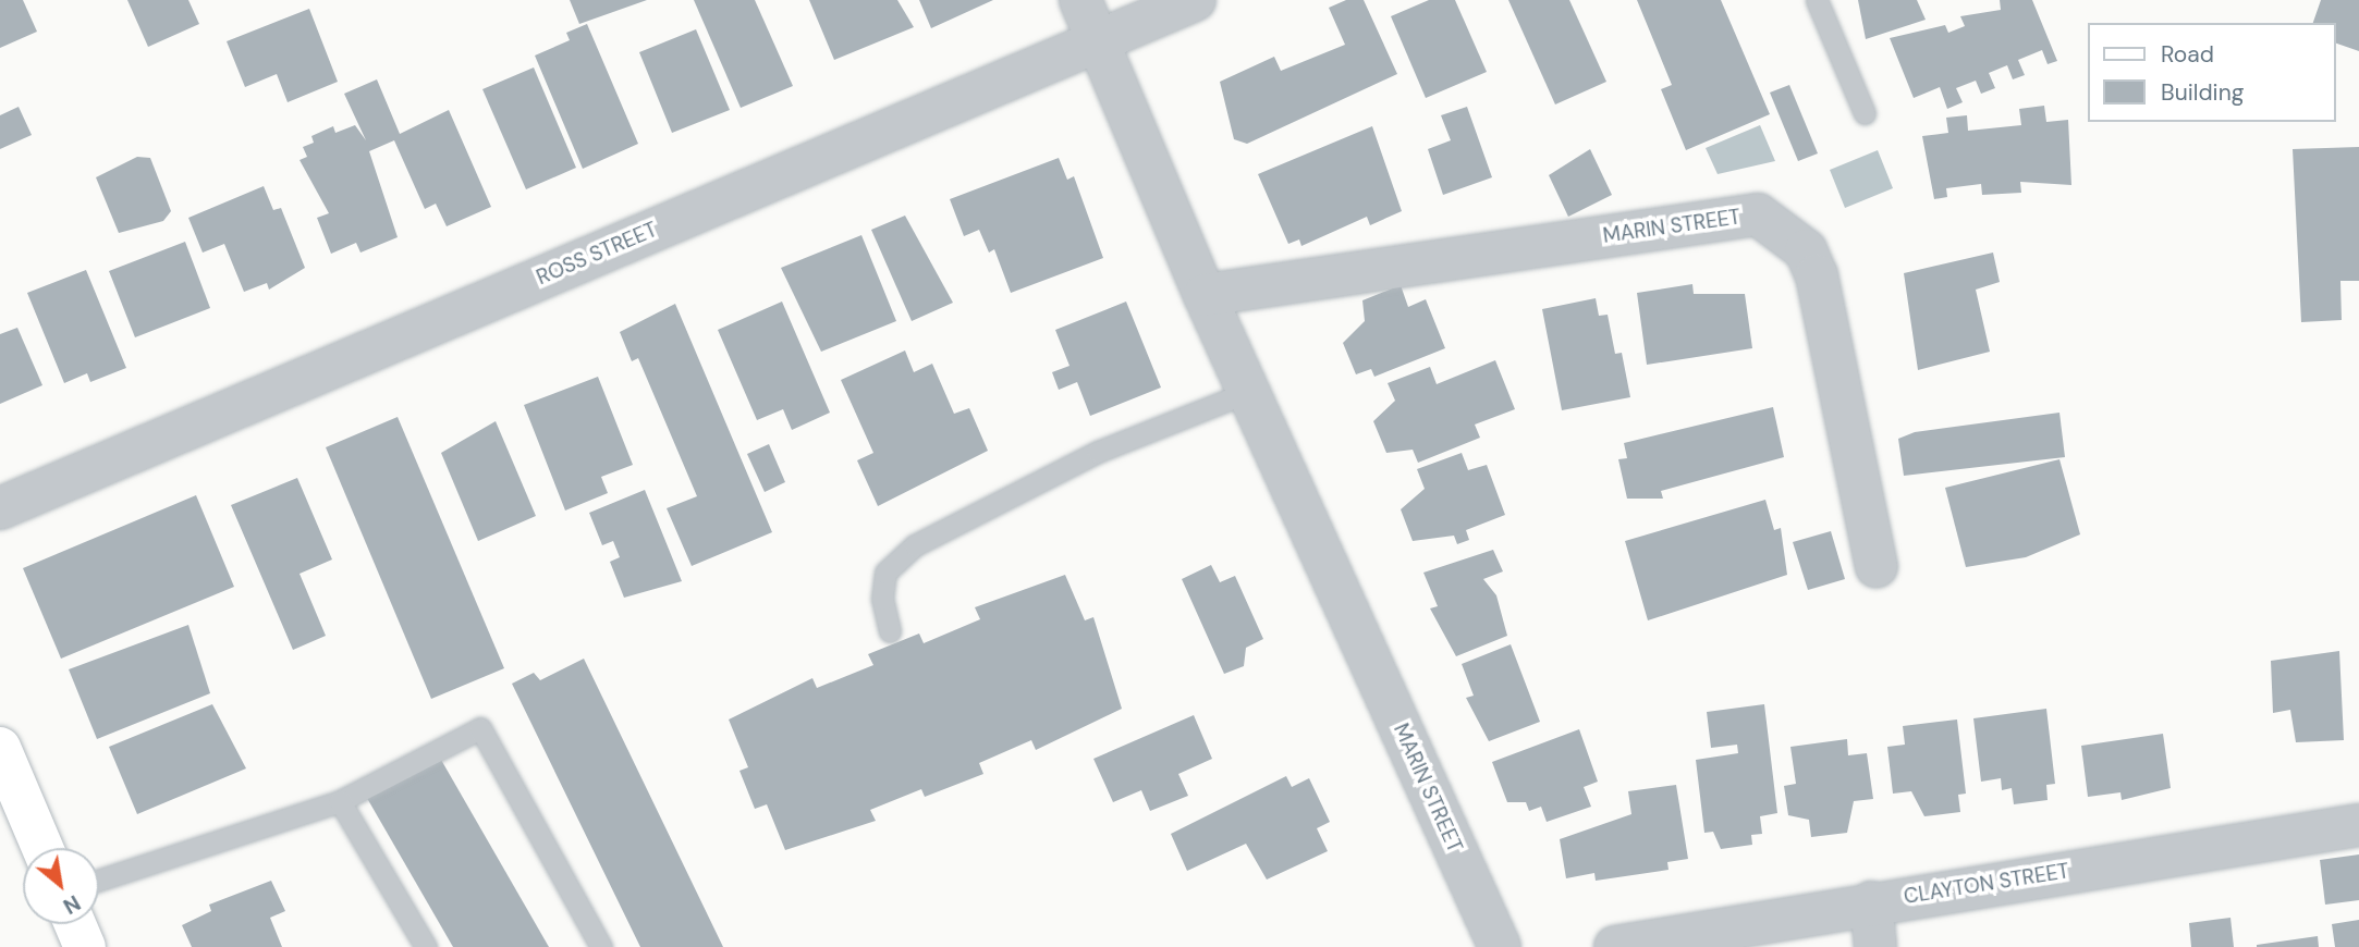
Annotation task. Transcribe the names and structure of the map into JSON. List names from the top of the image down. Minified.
{"streets":{"street":["MARIN STREET","ROSS STREET","CLAYTON STREET"]},"crossings":[["MARIN STREET","ROSS STREET"]],"legend":["Road","Building"],"north":"bottom right"}
